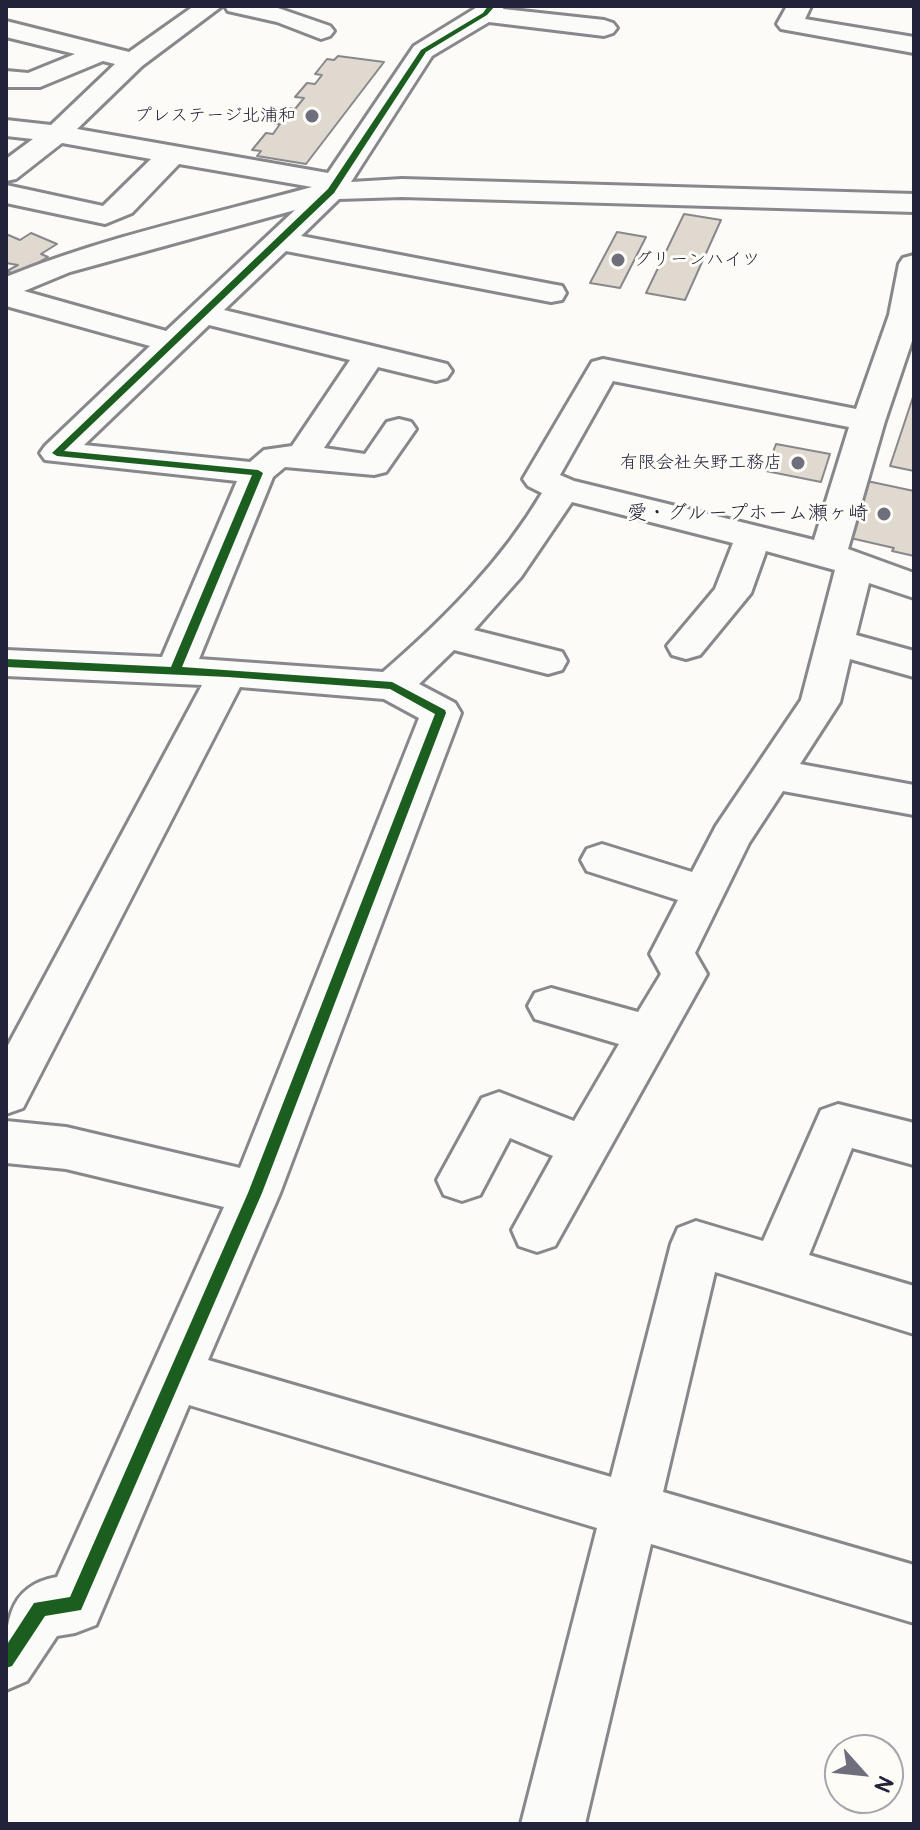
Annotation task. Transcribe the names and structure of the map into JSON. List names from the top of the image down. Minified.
{"places":["プレステージ北浦和","グリーンハイツ","有限会社矢野工務店","愛・グループホーム瀬ヶ崎"],"north":"bottom right"}
